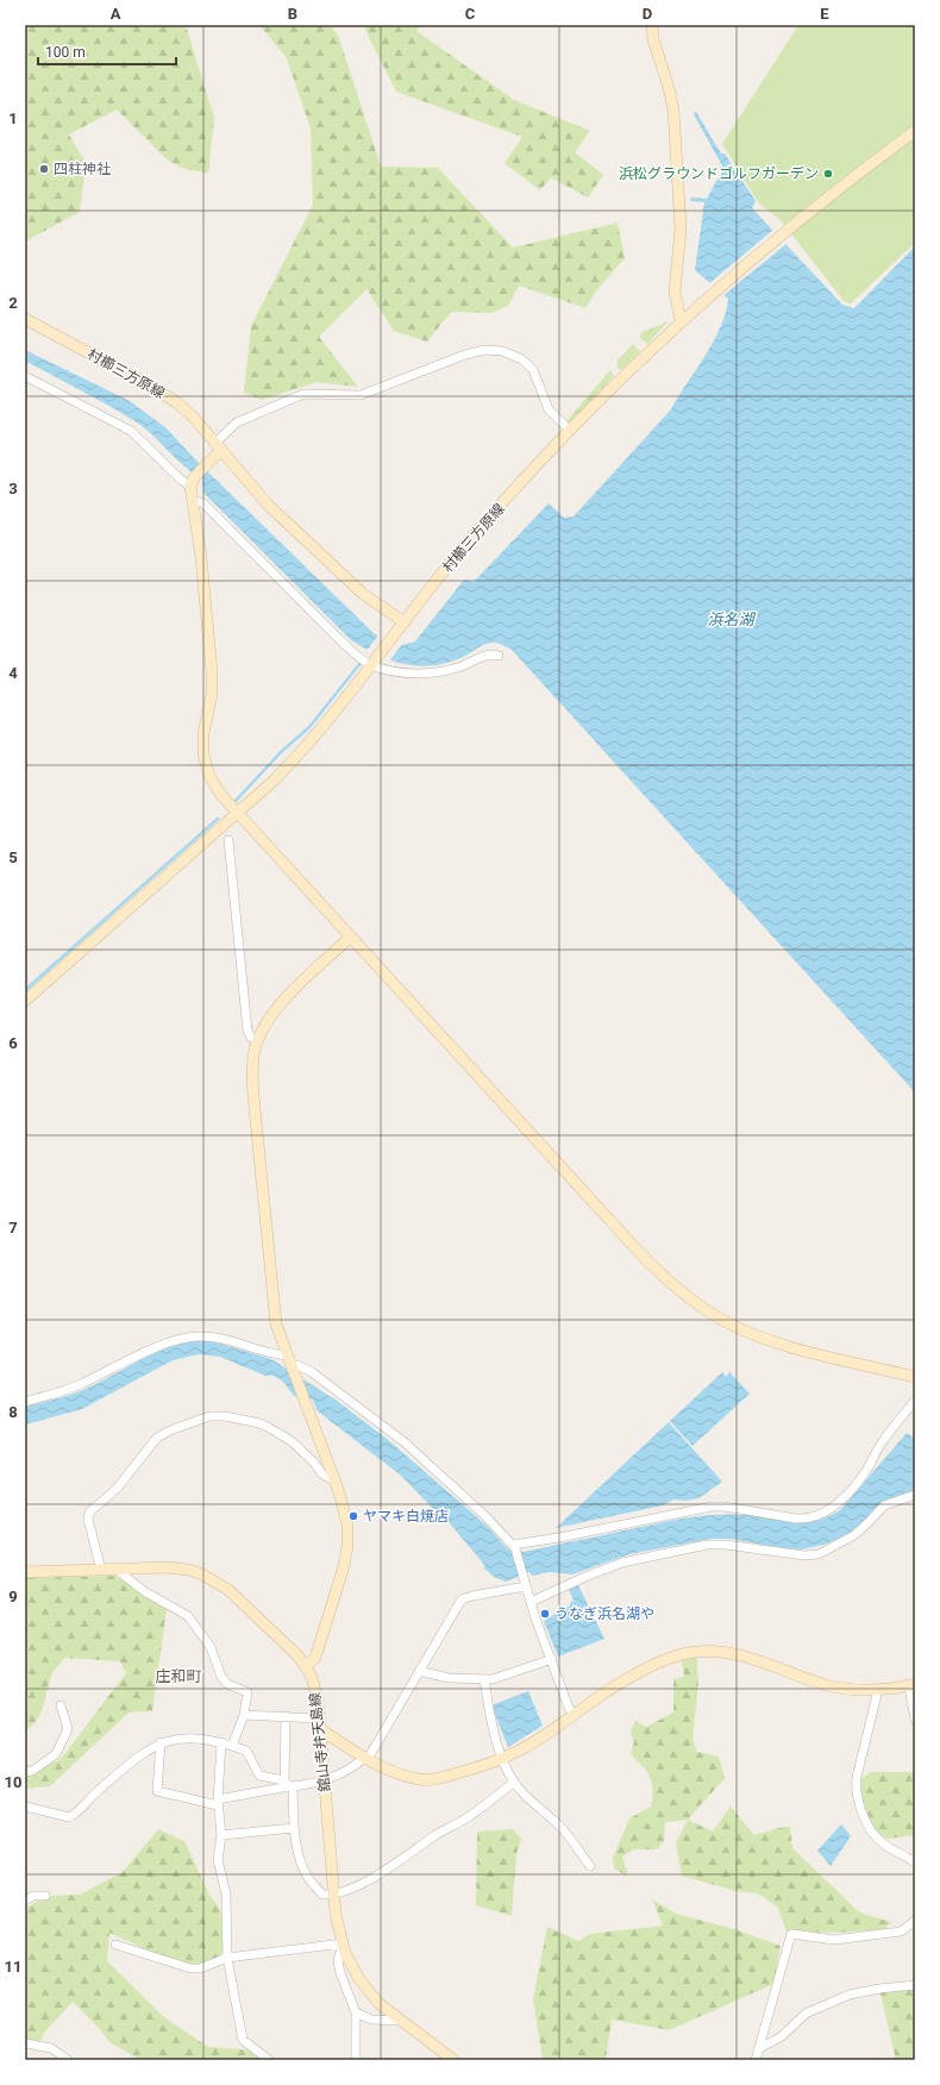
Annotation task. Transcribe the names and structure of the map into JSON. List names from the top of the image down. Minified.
{"streets":{"street":["村櫛三方原線","舘山寺弁天島線"]},"districts":["庄和町"],"water":["浜名湖"],"places":["四柱神社","浜松グラウンドゴルフガーデン","ヤマキ白焼店","うなぎ浜名湖や"],"scale_bar":"100 m","grid":{"columns":["A","B","C","D","E"],"rows":["1","2","3","4","5","6","7","8","9","10","11"]}}
